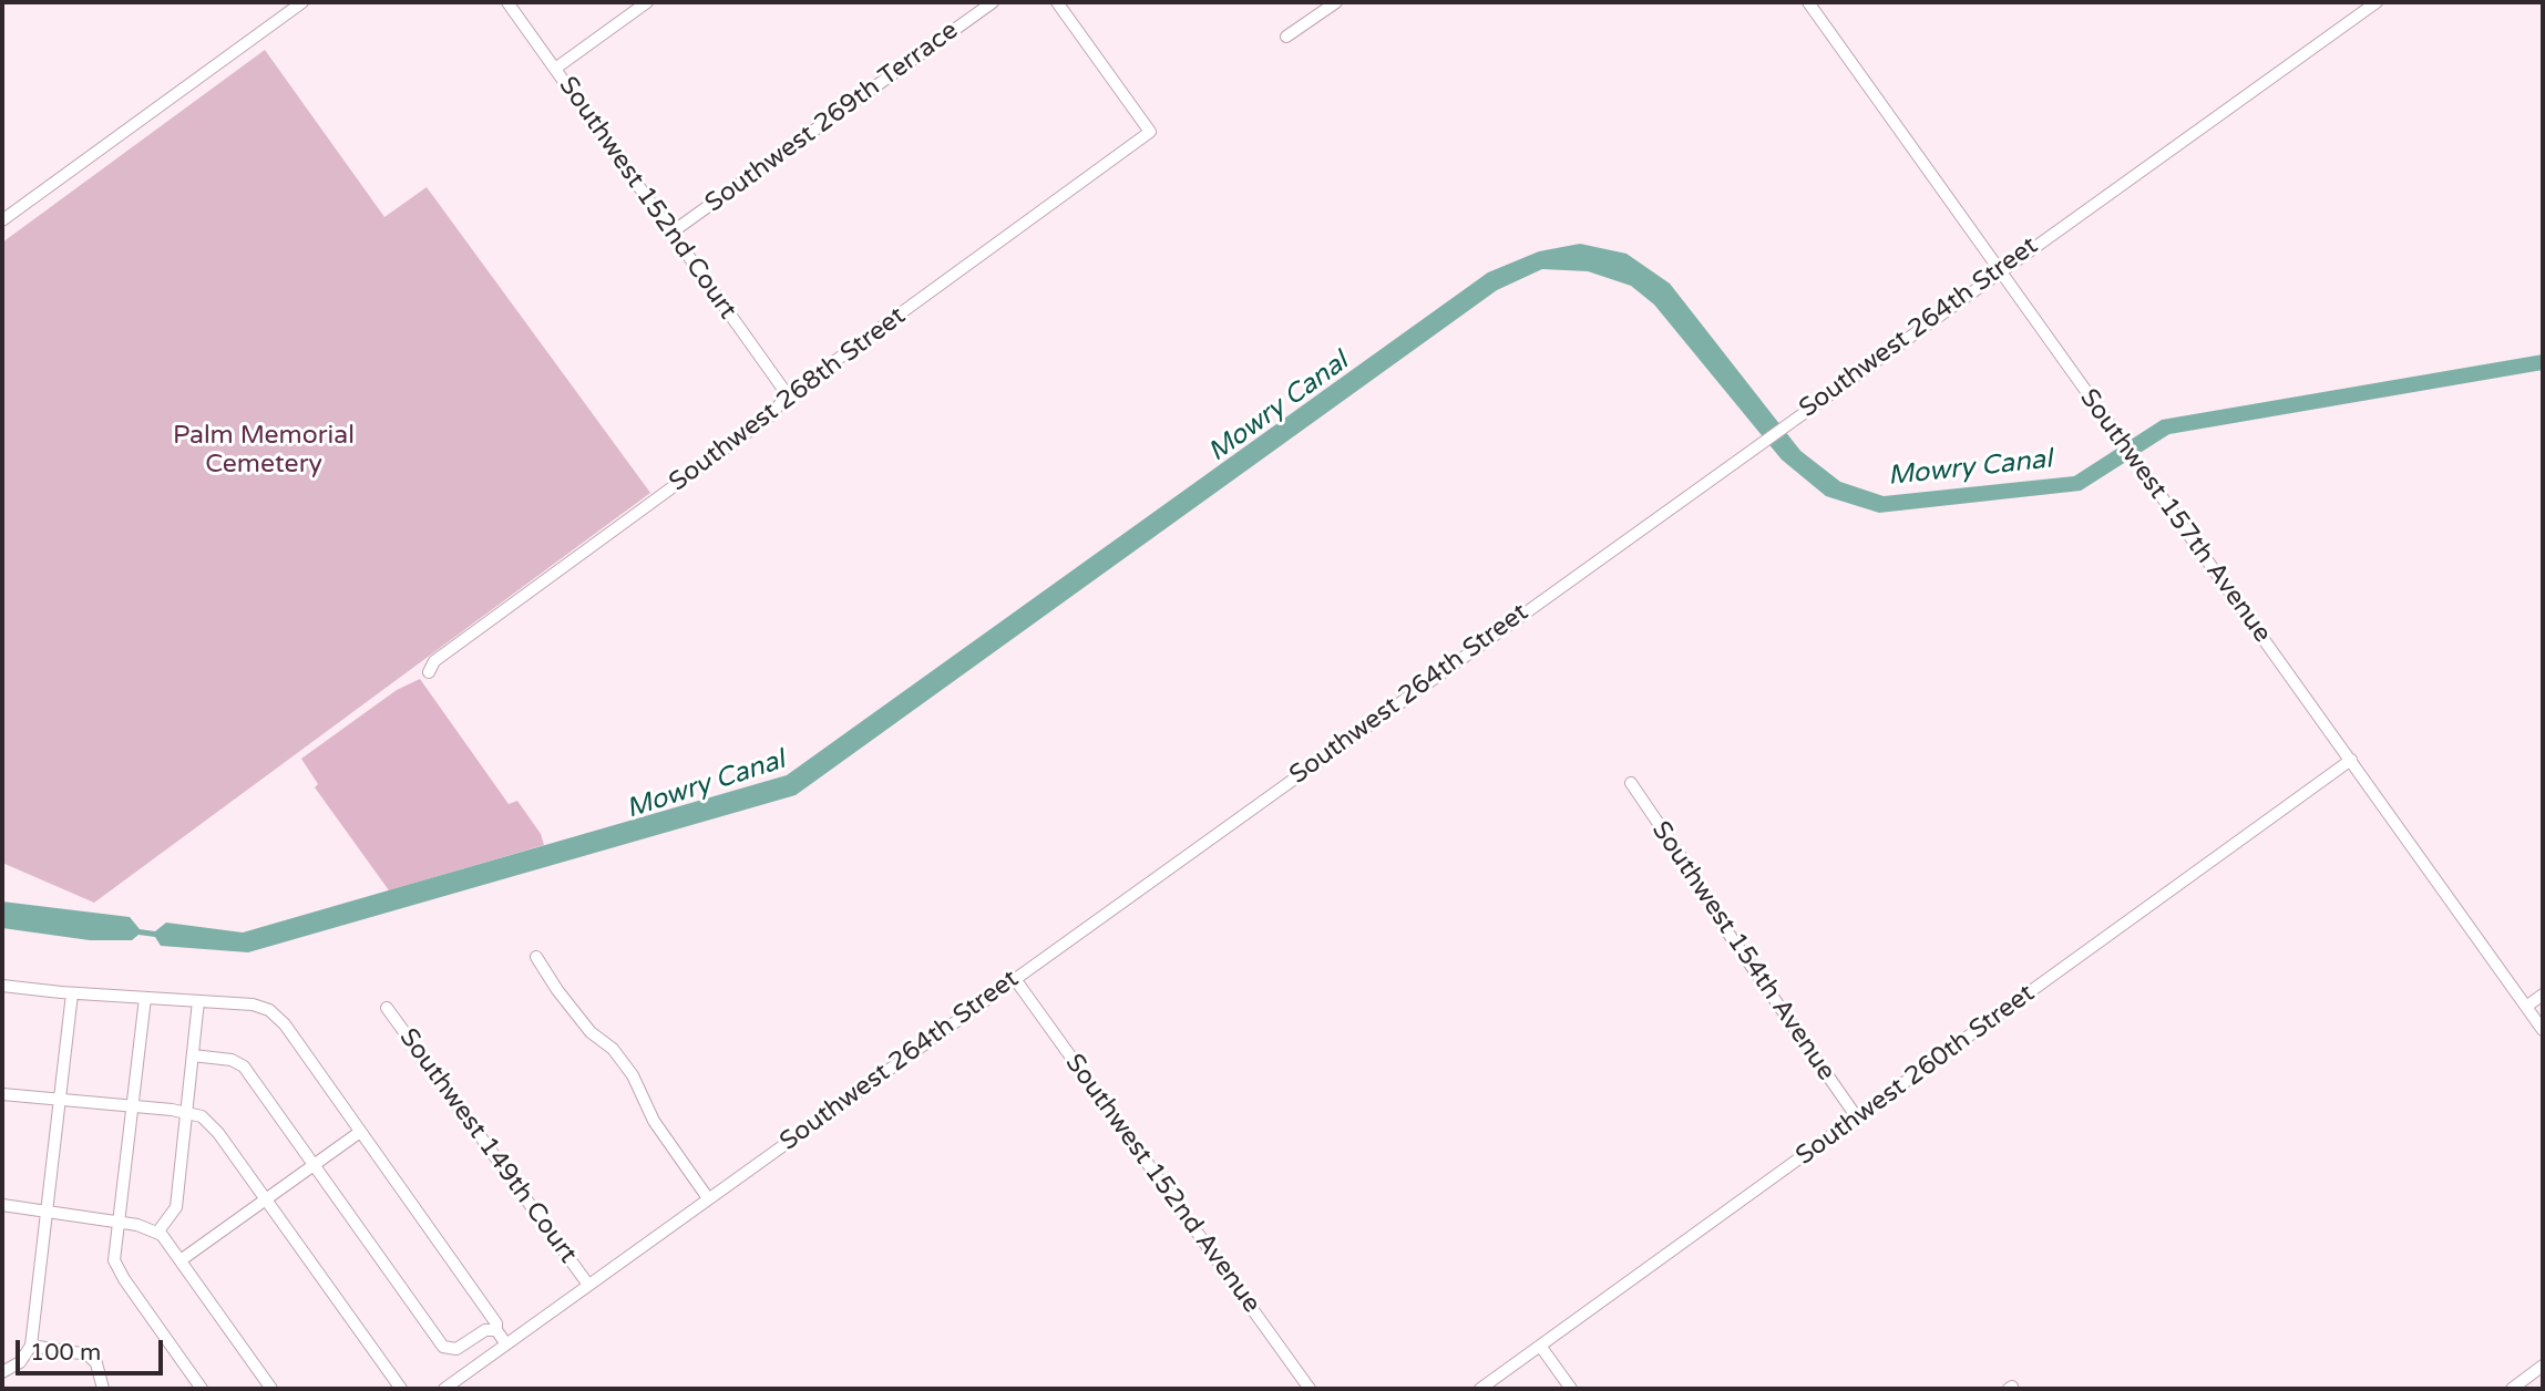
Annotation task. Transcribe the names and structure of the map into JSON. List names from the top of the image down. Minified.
{"streets":{"street":["Southwest 269th Terrace","Southwest 152nd Court","Southwest 264th Street","Southwest 268th Street","Southwest 157th Avenue","Southwest 154th Avenue","Southwest 260th Street","Southwest 149th Court","Southwest 152nd Avenue"]},"crossings":[["Southwest 269th Terrace","Southwest 152nd Court"],["Southwest 152nd Court","Southwest 268th Street"],["Southwest 264th Street","Southwest 157th Avenue"],["Southwest 264th Street","Southwest 149th Court"],["Southwest 264th Street","Southwest 152nd Avenue"],["Southwest 157th Avenue","Southwest 260th Street"],["Southwest 154th Avenue","Southwest 260th Street"]],"water":["Mowry Canal"],"parks":["Palm Memorial Cemetery"],"scale_bar":"100 m"}
